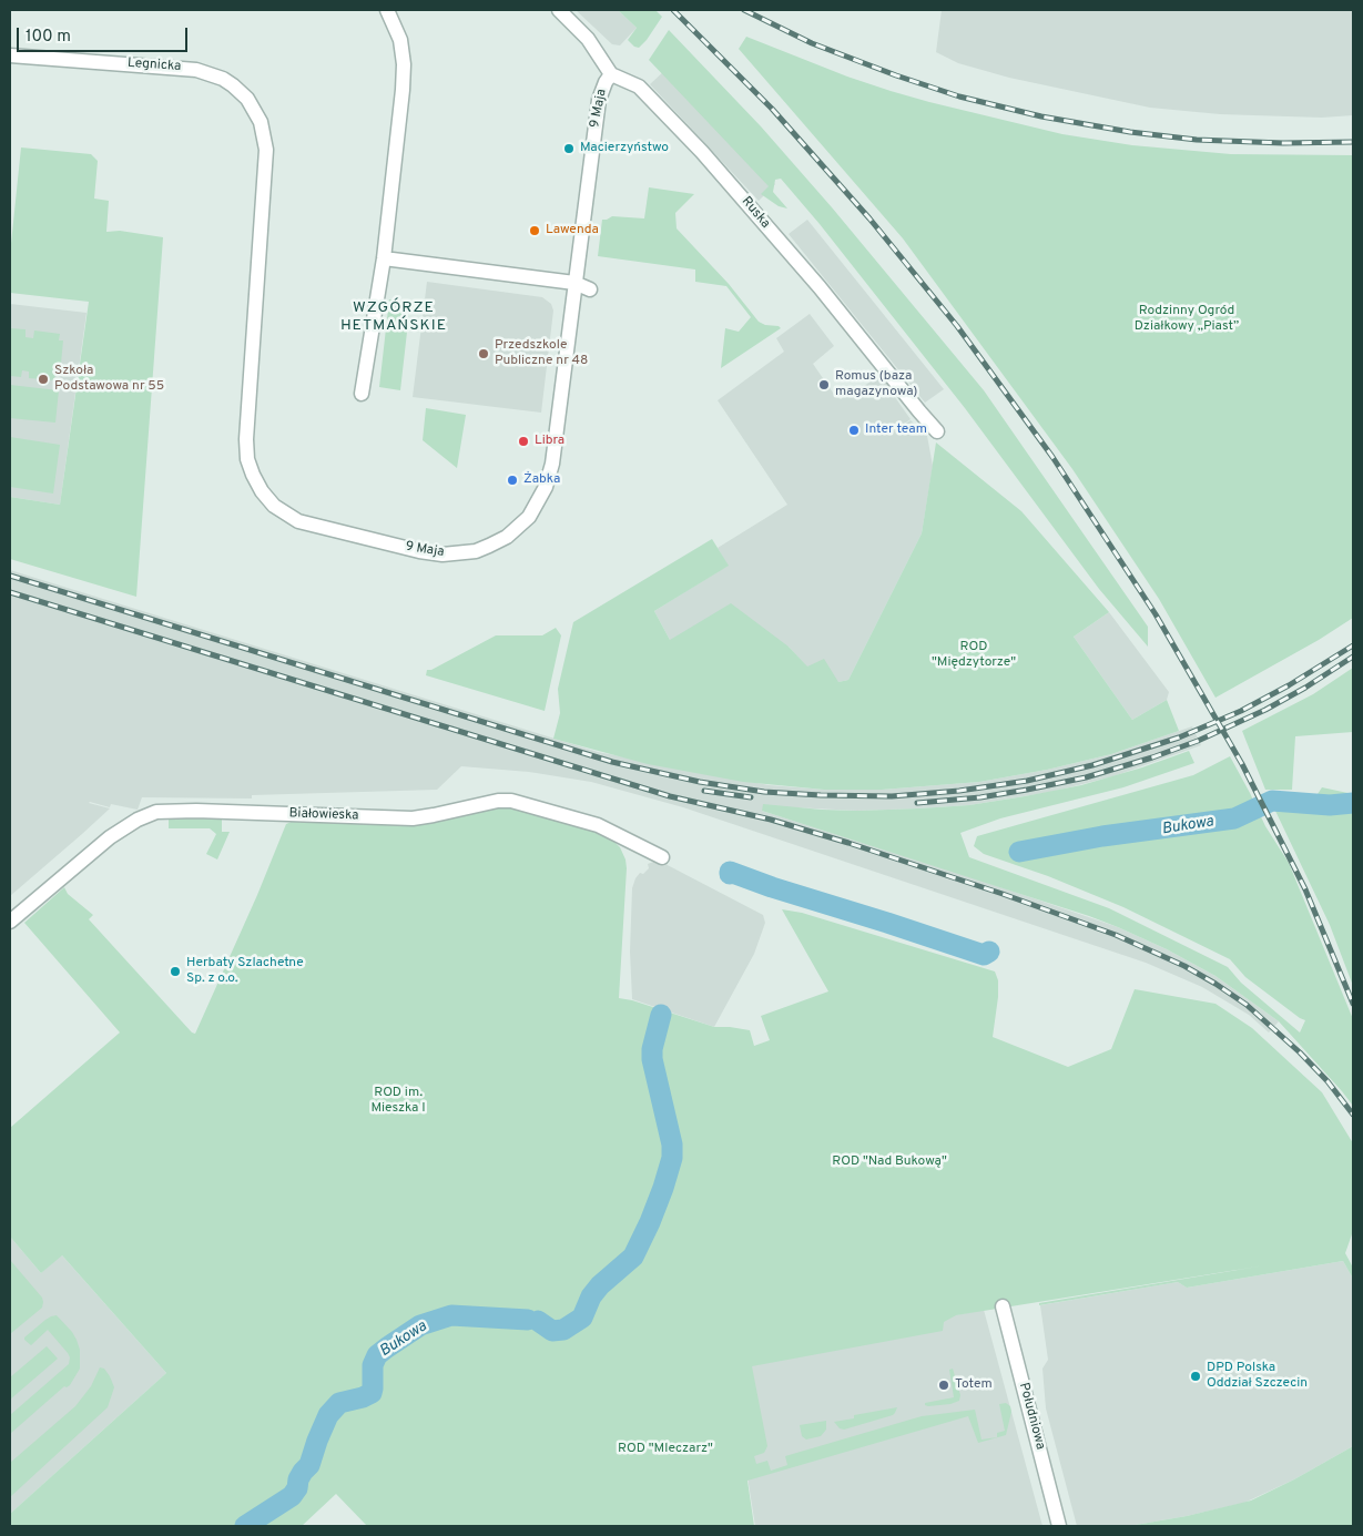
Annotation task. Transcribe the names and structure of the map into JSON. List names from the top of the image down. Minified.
{"streets":{"street":["Legnicka","9 Maja","Ruska","Białowieska","Południowa"]},"crossings":[["Legnicka","9 Maja"],["9 Maja","Ruska"]],"districts":["WZGÓRZE HETMAŃSKIE"],"water":["Bukowa"],"parks":["Rodzinny Ogród Działkowy „Piast”","ROD \"Międzytorze\"","ROD im. Mieszka I","ROD \"Nad Bukową\"","ROD \"Mleczarz\""],"places":["Macierzyństwo","Lawenda","Przedszkole Publiczne nr 48","Szkoła Podstawowa nr 55","Romus (baza magazynowa)","Inter team","Libra","Żabka","Herbaty Szlachetne Sp. z o.o.","DPD Polska Oddział Szczecin","Totem"],"scale_bar":"100 m"}
